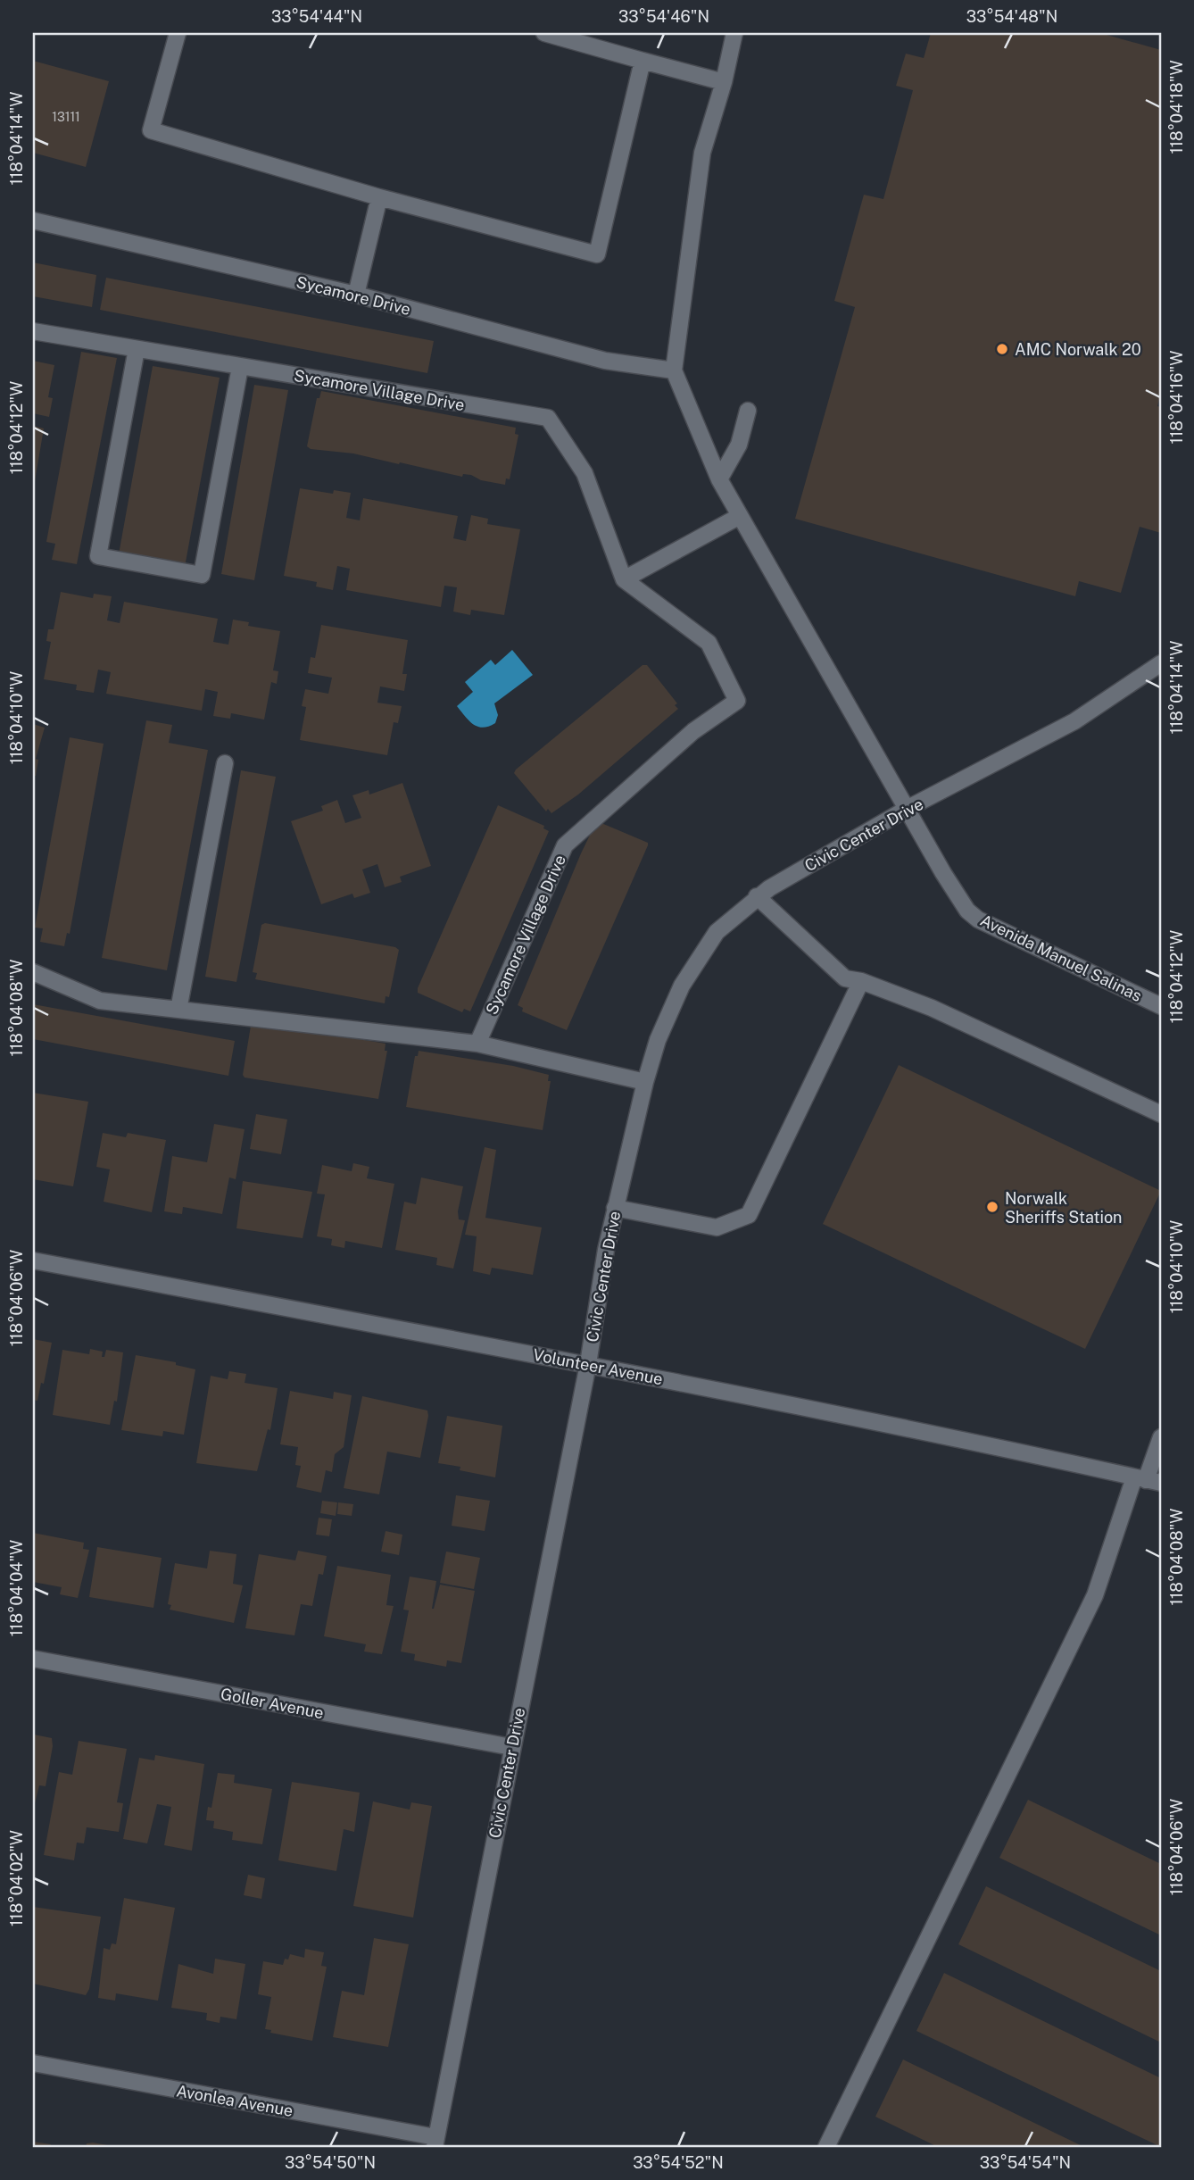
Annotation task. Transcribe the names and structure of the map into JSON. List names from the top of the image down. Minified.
{"streets":{"street":["Sycamore Drive","Sycamore Village Drive","Civic Center Drive","Avenida Manuel Salinas","Volunteer Avenue","Goller Avenue","Avonlea Avenue"]},"crossings":[["Sycamore Drive","Avenida Manuel Salinas"],["Civic Center Drive","Avenida Manuel Salinas"],["Civic Center Drive","Volunteer Avenue"],["Civic Center Drive","Goller Avenue"],["Civic Center Drive","Avonlea Avenue"]],"places":["AMC Norwalk 20","Norwalk Sheriffs Station"],"house_numbers":["13111"],"coordinates":["33°54'44\"N","33°54'46\"N","33°54'48\"N","118°04'18\"W","118°04'14\"W","118°04'16\"W","118°04'12\"W","118°04'10\"W","118°04'08\"W","118°04'06\"W","118°04'04\"W","118°04'02\"W","33°54'50\"N","33°54'52\"N","33°54'54\"N"]}
